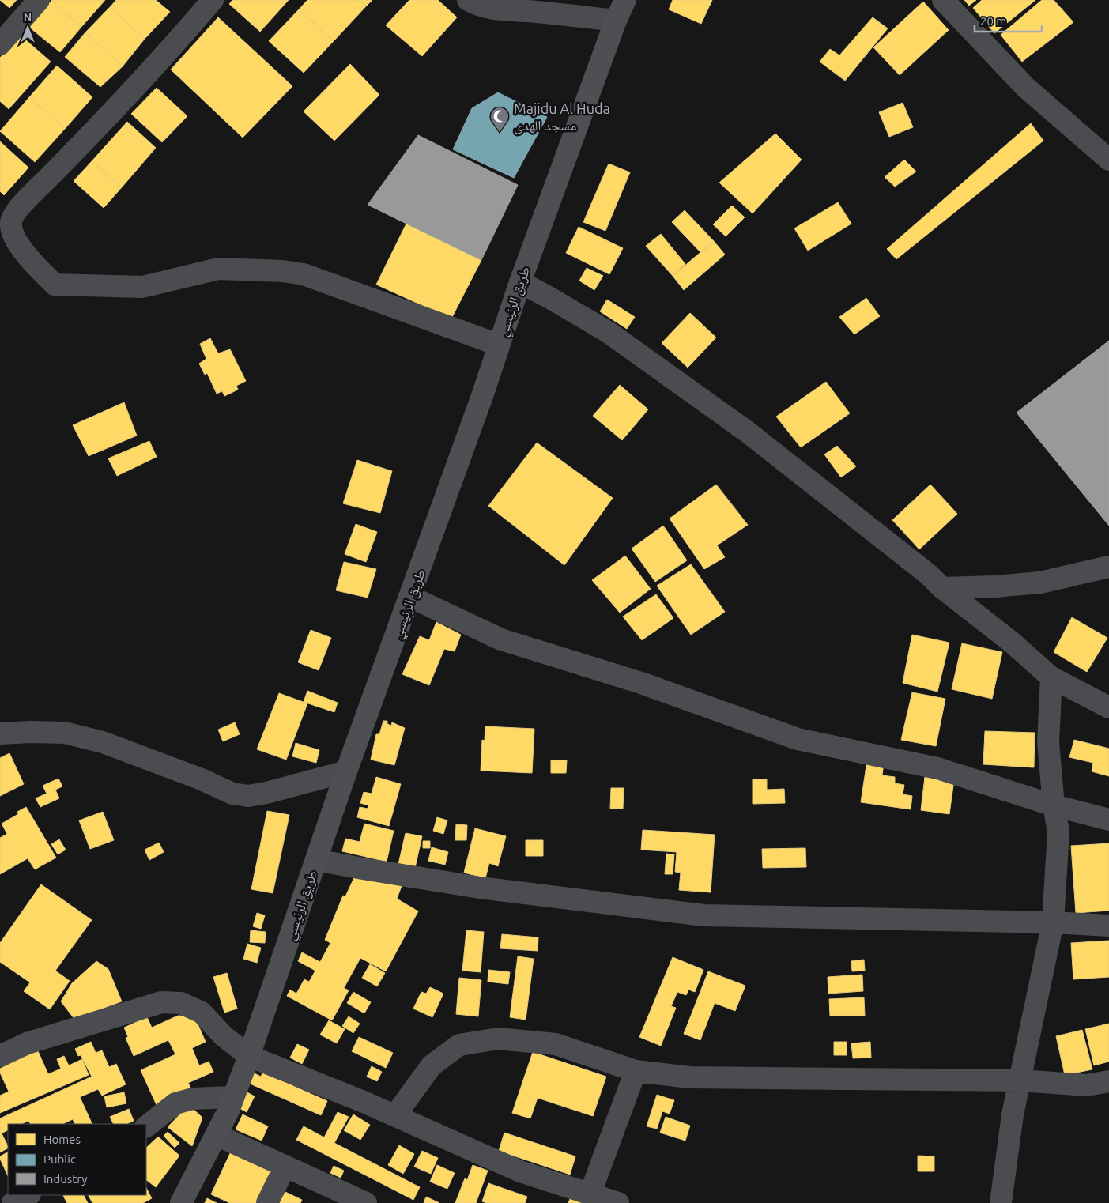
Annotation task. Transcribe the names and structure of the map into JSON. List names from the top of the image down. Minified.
{"streets":{"main road":["طريق الرئيسي"]},"places":{"mosque":["Majidu Al Huda مسجد الهدى"]},"legend":["Homes","Public","Industry"],"scale_bar":"20 m","north":"top"}
